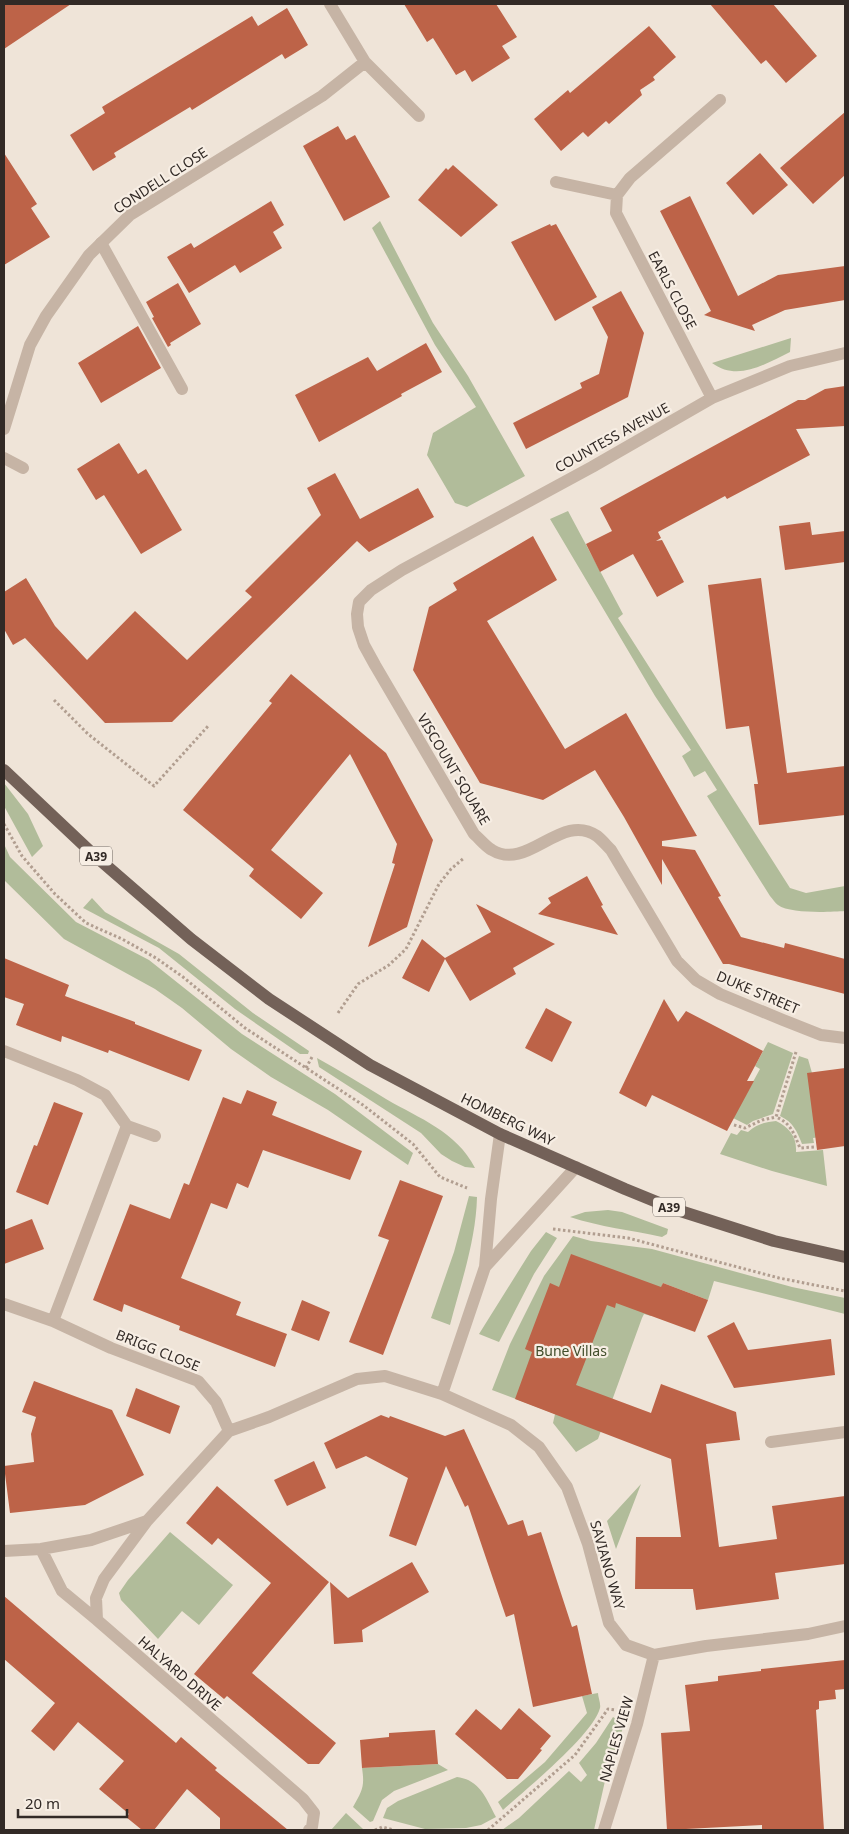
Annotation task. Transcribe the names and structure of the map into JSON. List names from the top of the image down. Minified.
{"streets":{"main road":["A39","HOMBERG WAY"],"street":["CONDELL CLOSE","EARLS CLOSE","COUNTESS AVENUE","VISCOUNT SQUARE","DUKE STREET","BRIGG CLOSE","SAVIANO WAY","HALYARD DRIVE","NAPLES VIEW"]},"crossings":[["EARLS CLOSE","COUNTESS AVENUE"],["COUNTESS AVENUE","VISCOUNT SQUARE"],["VISCOUNT SQUARE","DUKE STREET"],["BRIGG CLOSE","SAVIANO WAY"],["SAVIANO WAY","NAPLES VIEW"]],"parks":["Bune Villas"],"scale_bar":"20 m"}
